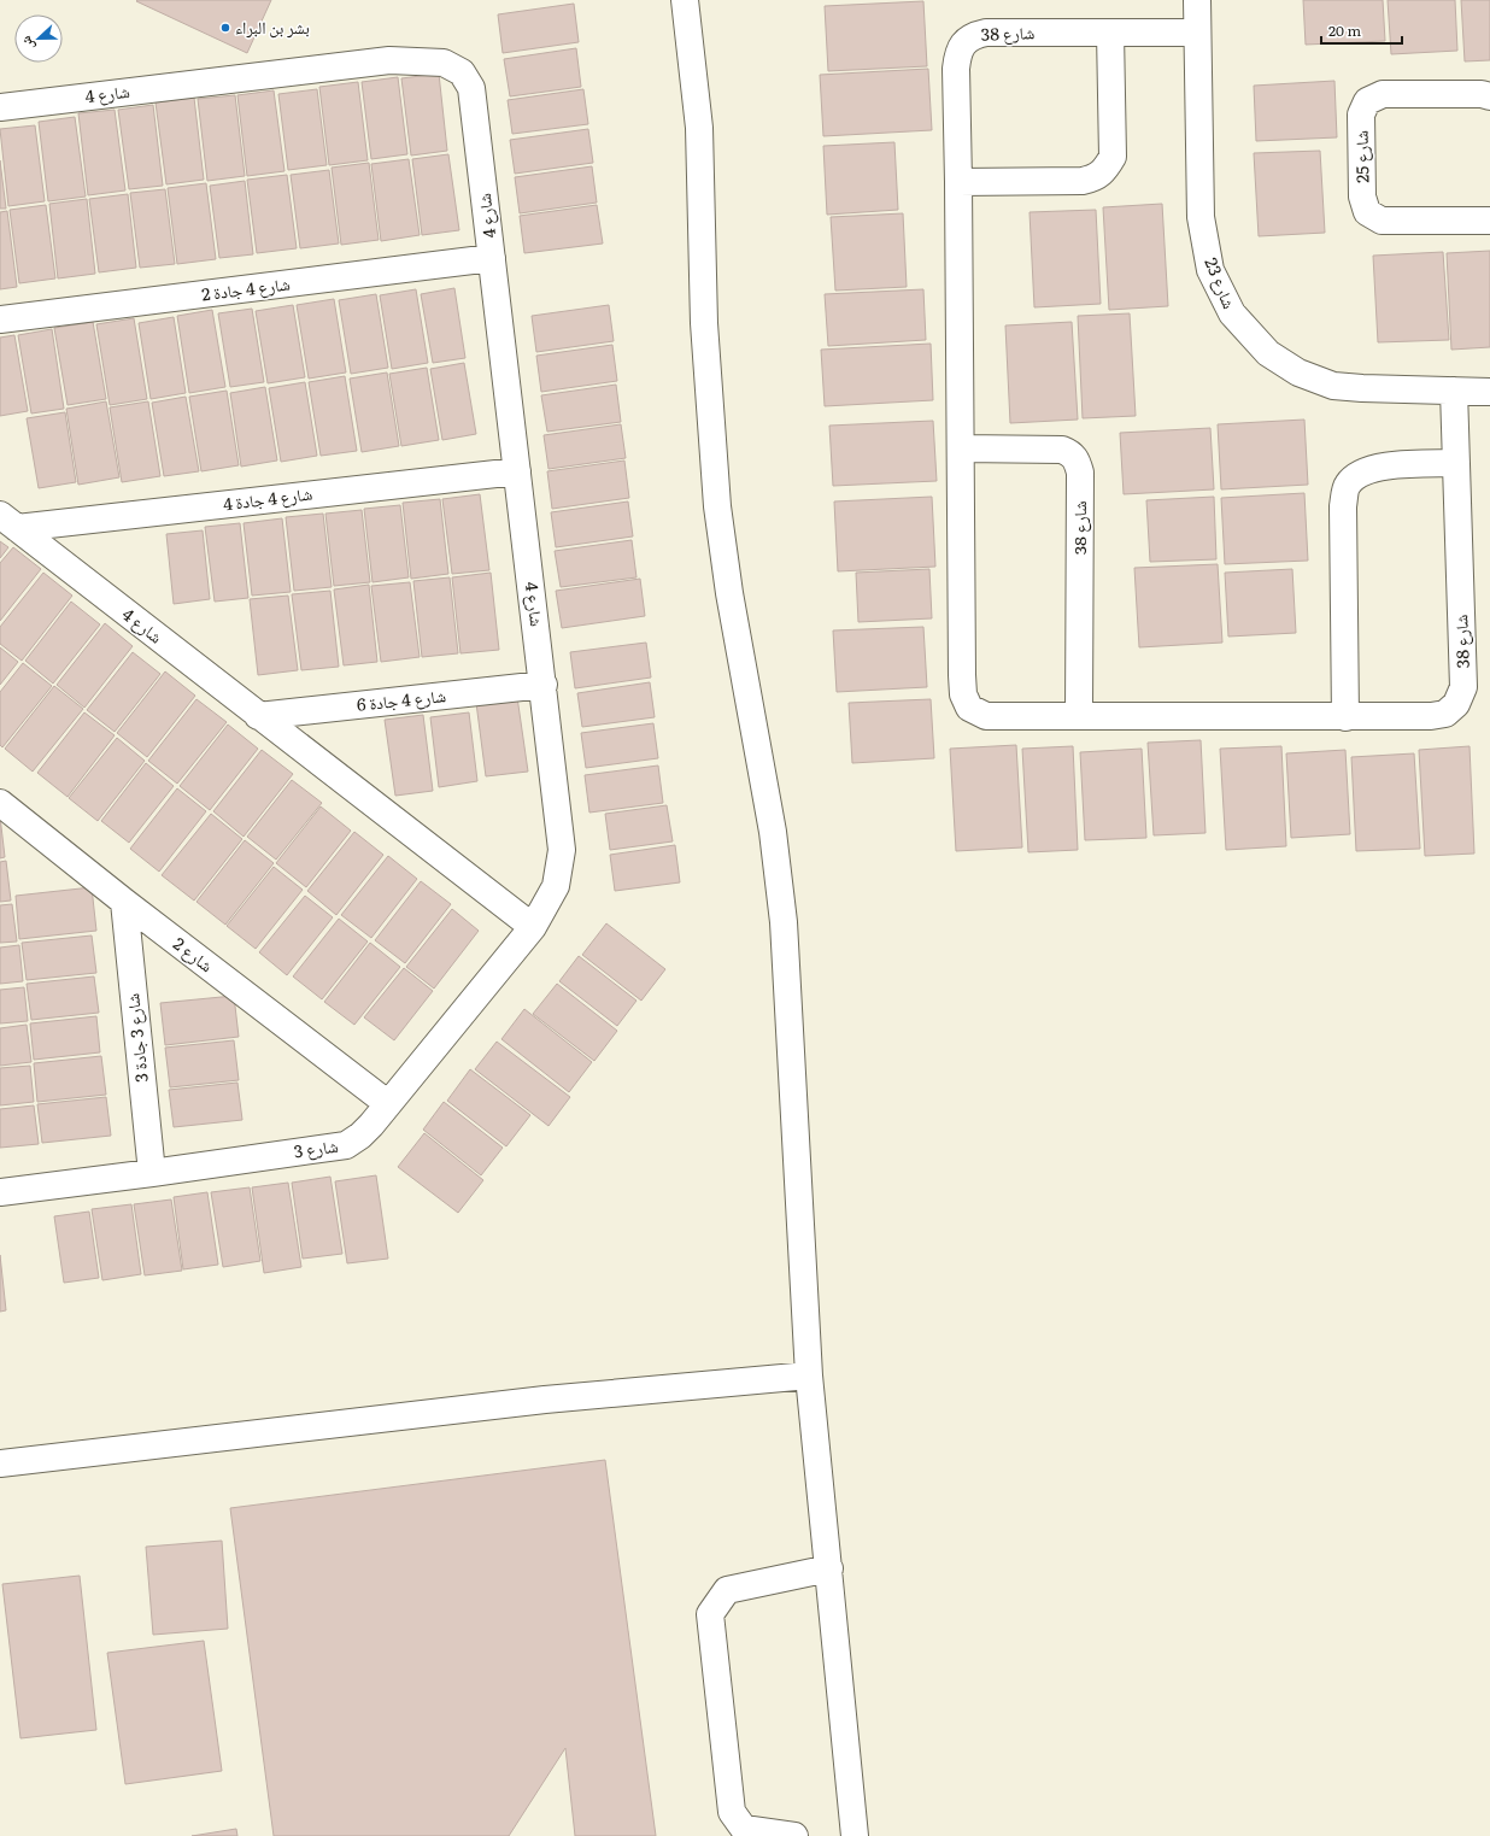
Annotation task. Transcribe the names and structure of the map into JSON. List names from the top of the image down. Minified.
{"streets":{"street":["شارع 38","شارع 4","شارع 25","شارع 23","شارع 4 جادة 2","شارع 4 جادة 4","شارع 4 جادة 6","شارع 2","شارع 3 جادة 3","شارع 3"]},"crossings":[["شارع 38","شارع 23"],["شارع 4","شارع 4 جادة 2"],["شارع 4","شارع 4 جادة 4"],["شارع 4","شارع 4 جادة 6"],["شارع 4","شارع 3"],["شارع 2","شارع 3 جادة 3"],["شارع 2","شارع 3"],["شارع 3 جادة 3","شارع 3"]],"places":["بشر بن البراء"],"scale_bar":"20 m","north":"left"}
